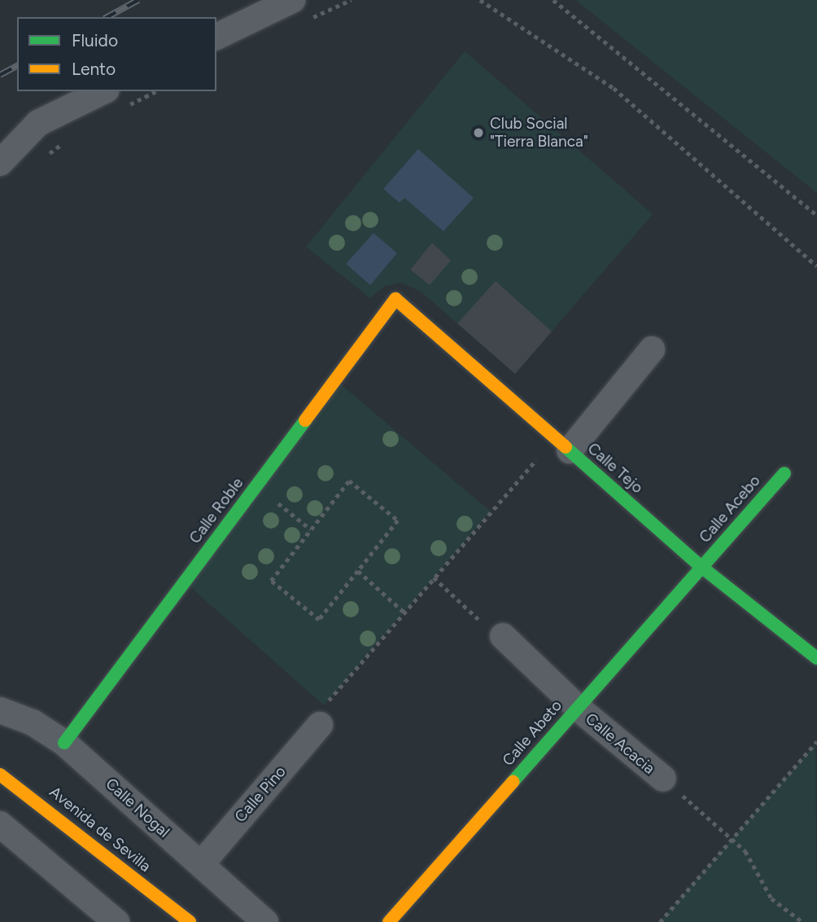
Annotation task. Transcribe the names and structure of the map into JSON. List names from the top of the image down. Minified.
{"streets":{"street":["Calle Tejo","Calle Acebo","Calle Roble","Calle Abeto","Calle Acacia","Calle Pino","Calle Nogal","Avenida de Sevilla"]},"crossings":[["Calle Tejo","Calle Acebo"],["Calle Tejo","Calle Roble"],["Calle Tejo","Calle Abeto"],["Calle Acebo","Calle Abeto"],["Calle Roble","Calle Nogal"],["Calle Abeto","Calle Acacia"],["Calle Pino","Calle Nogal"]],"places":["Club Social \"Tierra Blanca\""],"legend":["Fluido","Lento"]}
